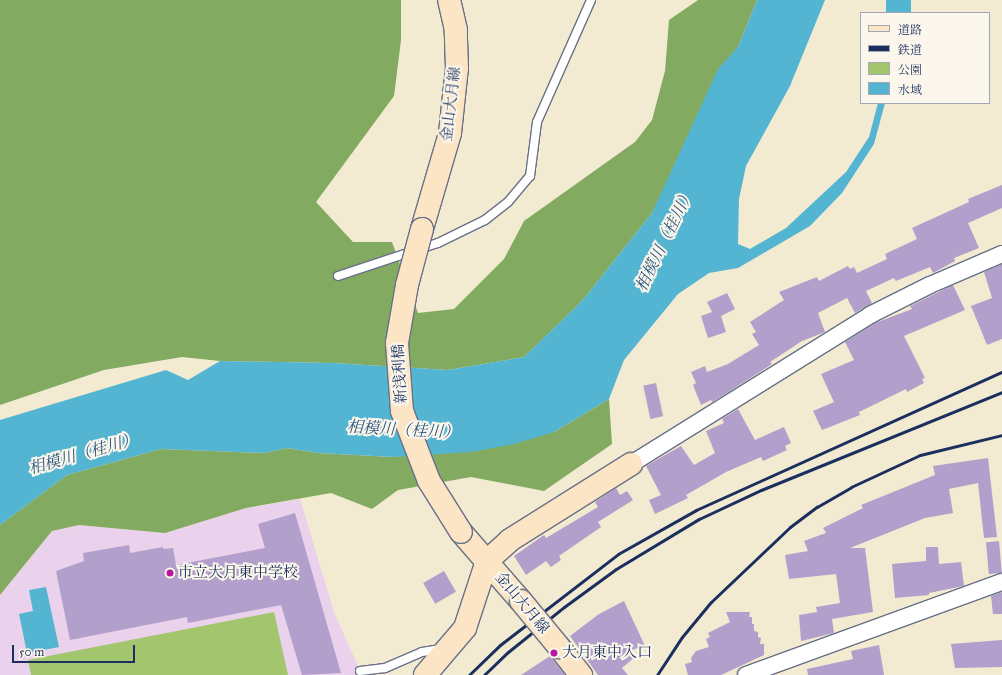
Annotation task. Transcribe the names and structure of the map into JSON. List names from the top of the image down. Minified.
{"streets":{"main road":["金山大月線","新浅利橋"]},"crossings":[["金山大月線","新浅利橋"]],"water":["相模川（桂川）"],"places":["市立大月東中学校","大月東中入口"],"legend":["道路","鉄道","公園","水域"],"scale_bar":"50 m"}
